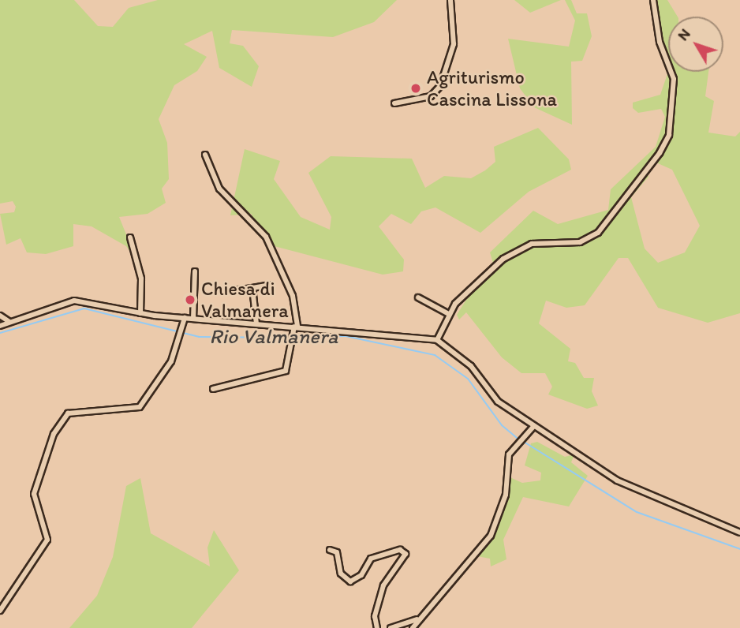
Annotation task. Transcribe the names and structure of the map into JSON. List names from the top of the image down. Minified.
{"water":["Rio Valmanera"],"places":["Agriturismo Cascina Lissona","Chiesa di Valmanera"],"north":"top left"}
